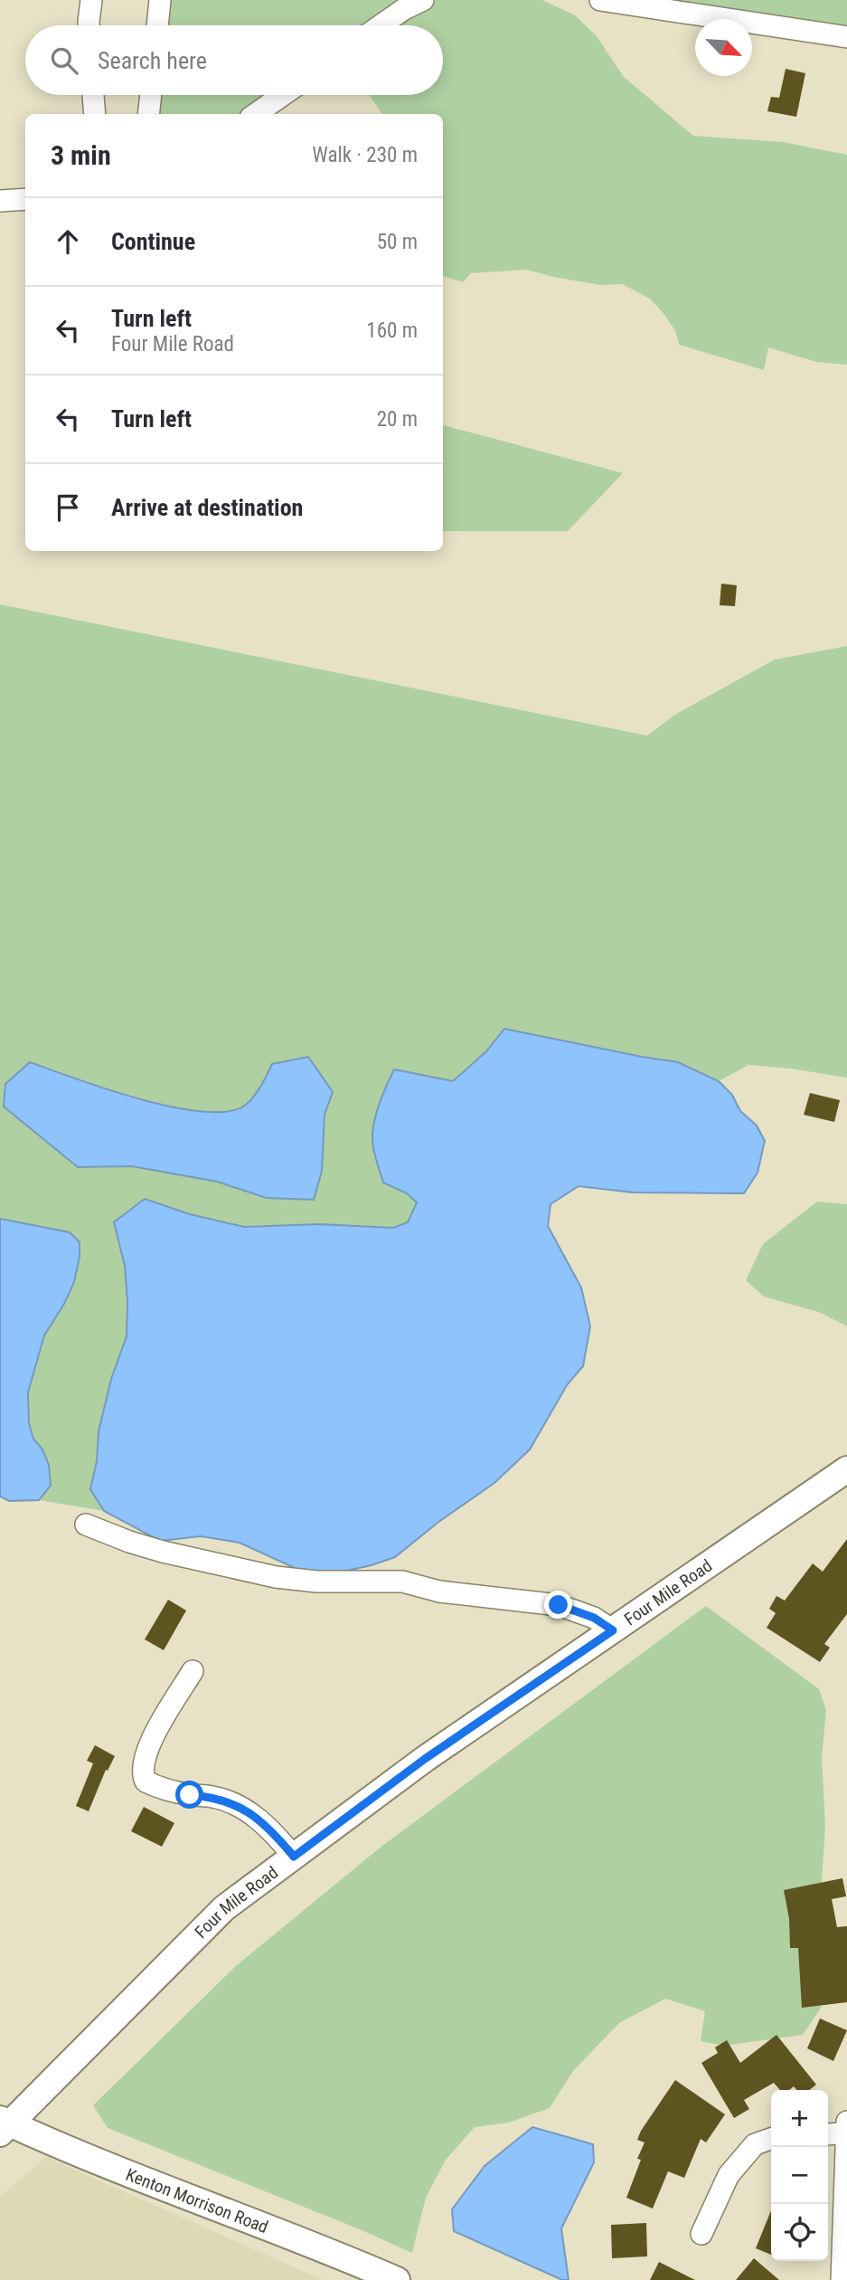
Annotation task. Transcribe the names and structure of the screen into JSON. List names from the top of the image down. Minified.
{"streets":{"main road":["Four Mile Road","Kenton Morrison Road"]},"crossings":[["Four Mile Road","Kenton Morrison Road"]],"north":"bottom right","page":{"search":"Search here","heading":["3 min","Walk · 230 m"],"list":[["Continue","50 m"],["Turn left","Four Mile Road","160 m"],["Turn left","20 m"],"Arrive at destination"],"map_buttons":["+","−"]}}
